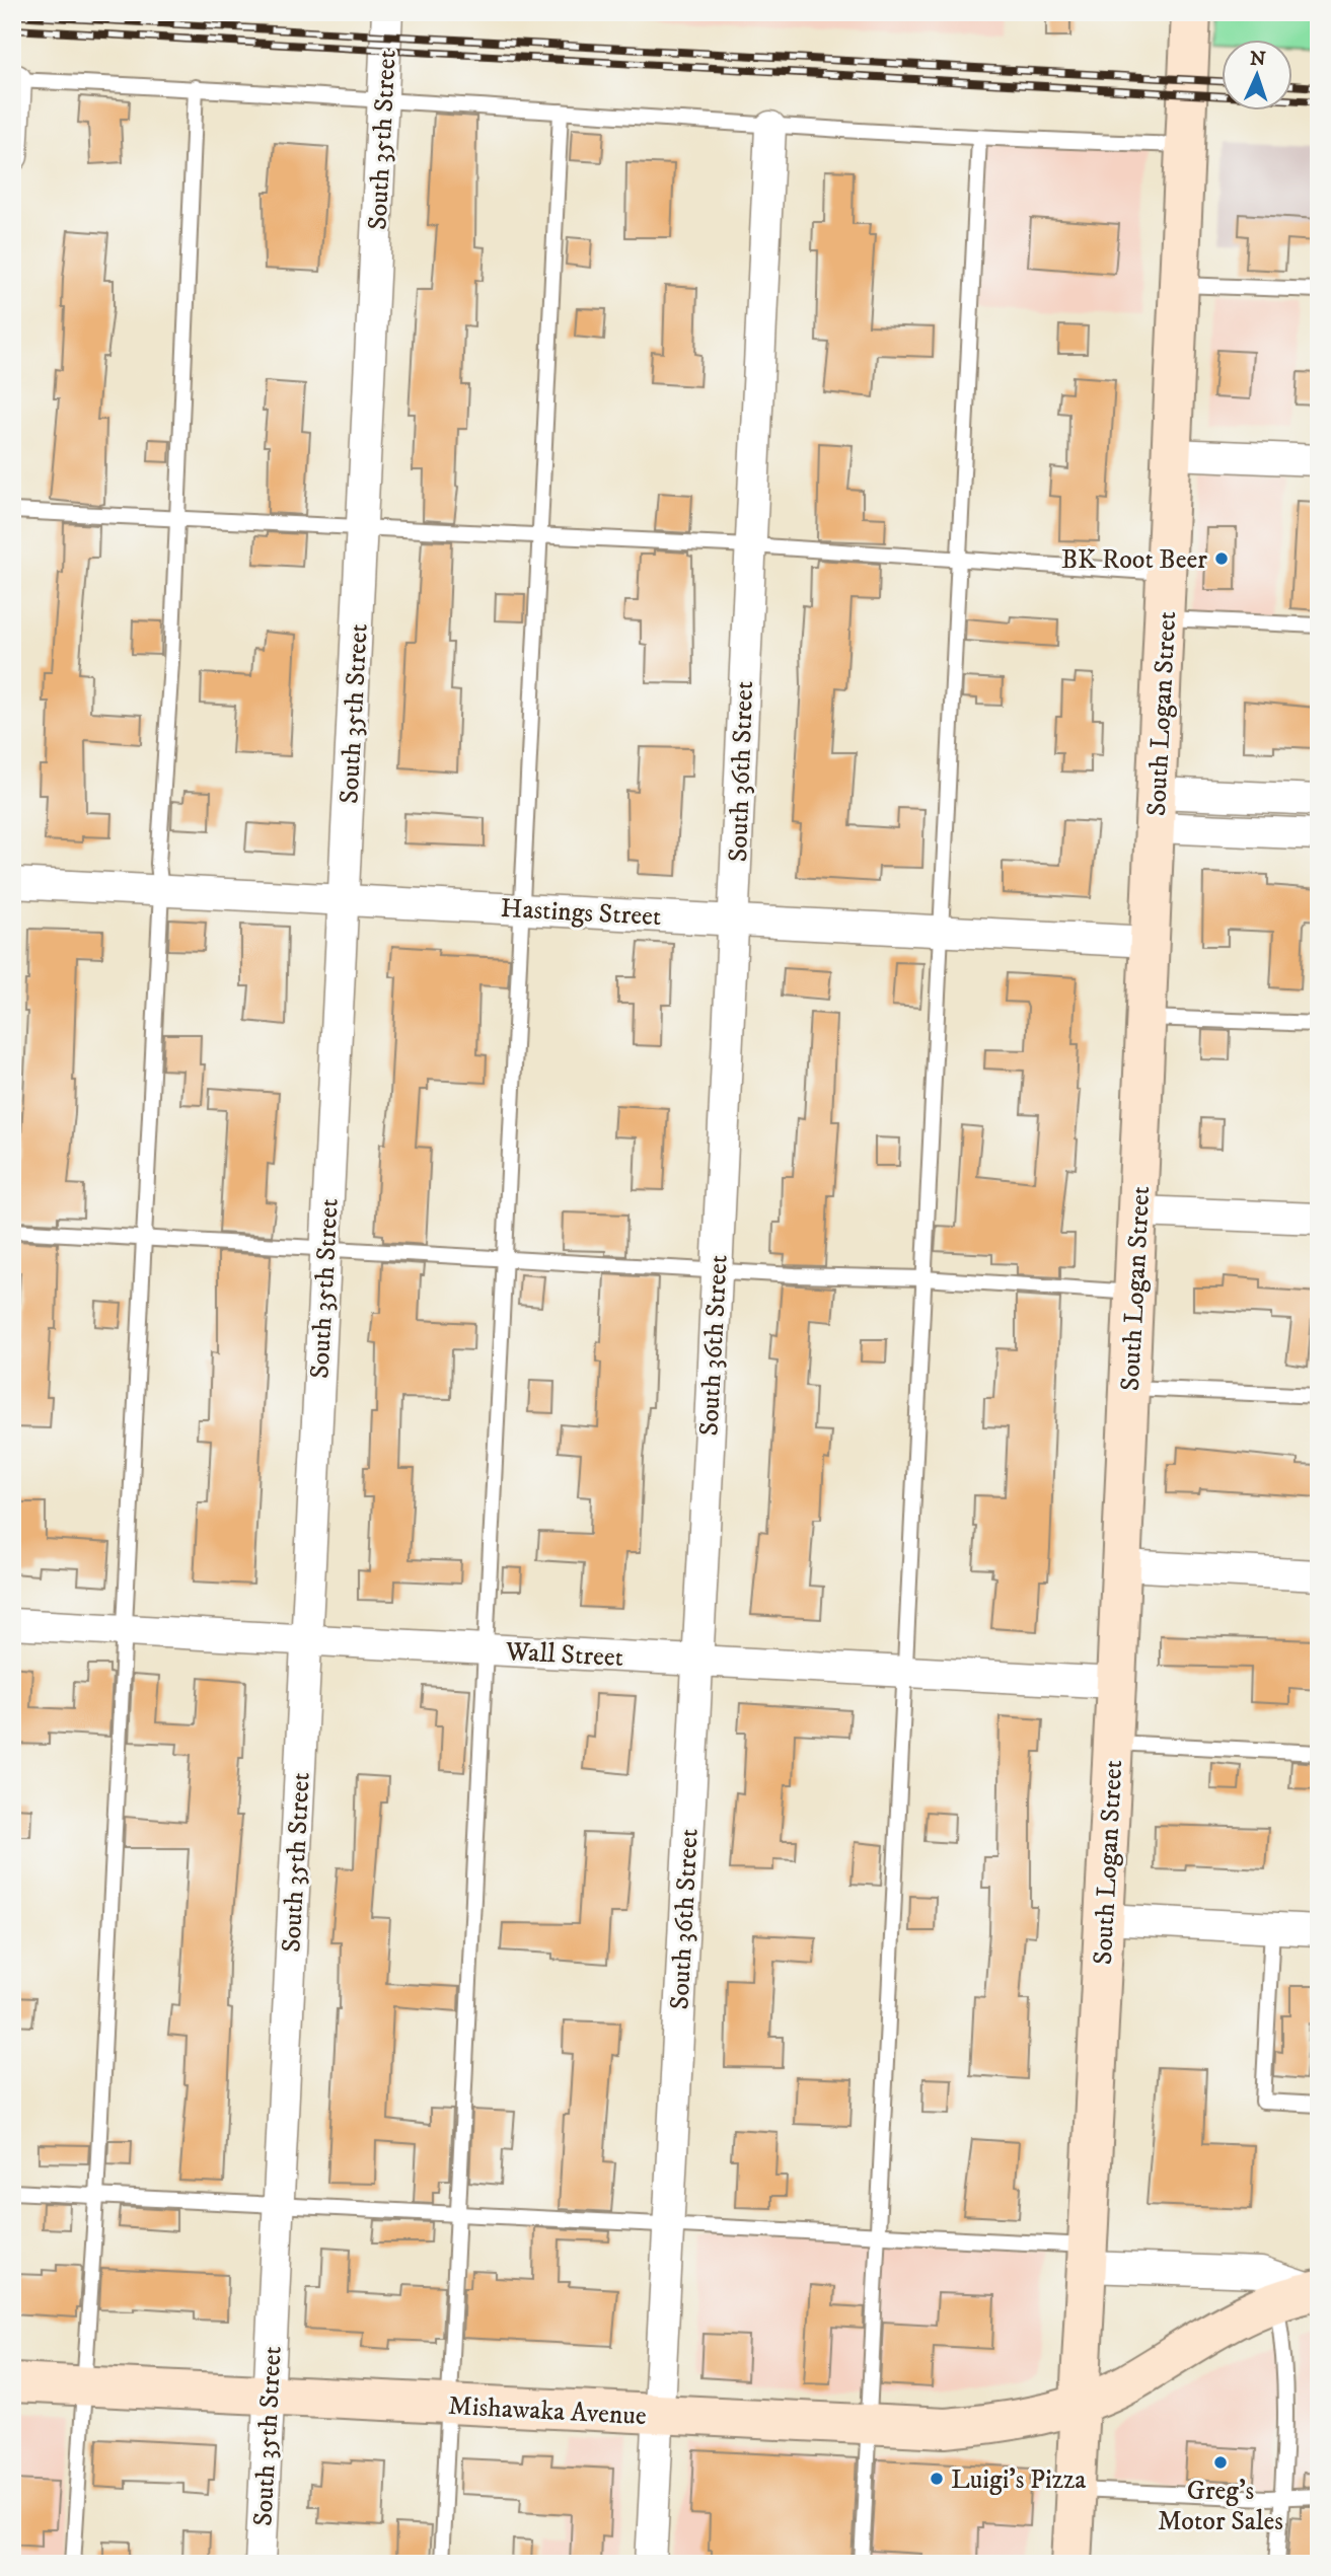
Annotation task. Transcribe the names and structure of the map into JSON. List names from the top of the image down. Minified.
{"streets":{"street":["South 35th Street","South Logan Street","South 36th Street","Hastings Street","Wall Street","Mishawaka Avenue"]},"crossings":[["South 35th Street","Hastings Street"],["South 35th Street","Wall Street"],["South 35th Street","Mishawaka Avenue"],["South Logan Street","Hastings Street"],["South Logan Street","Wall Street"],["South Logan Street","Mishawaka Avenue"],["South 36th Street","Hastings Street"],["South 36th Street","Wall Street"],["South 36th Street","Mishawaka Avenue"]],"places":["BK Root Beer","Greg's Motor Sales","Luigi's Pizza"],"north":"top"}
